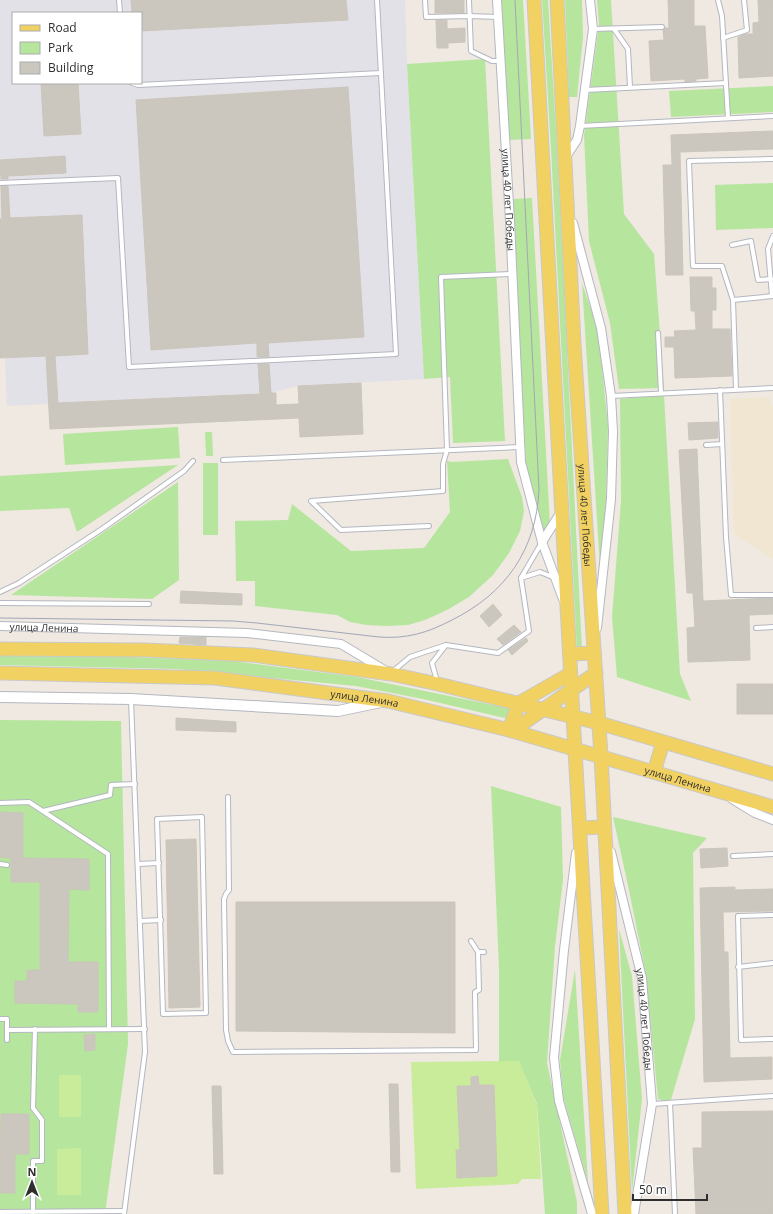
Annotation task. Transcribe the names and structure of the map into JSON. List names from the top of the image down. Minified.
{"streets":{"main road":["улица 40 лет Победы","улица Ленина"]},"crossings":[["улица 40 лет Победы","улица Ленина"]],"legend":["Road","Park","Building"],"scale_bar":"50 m","north":"top"}
